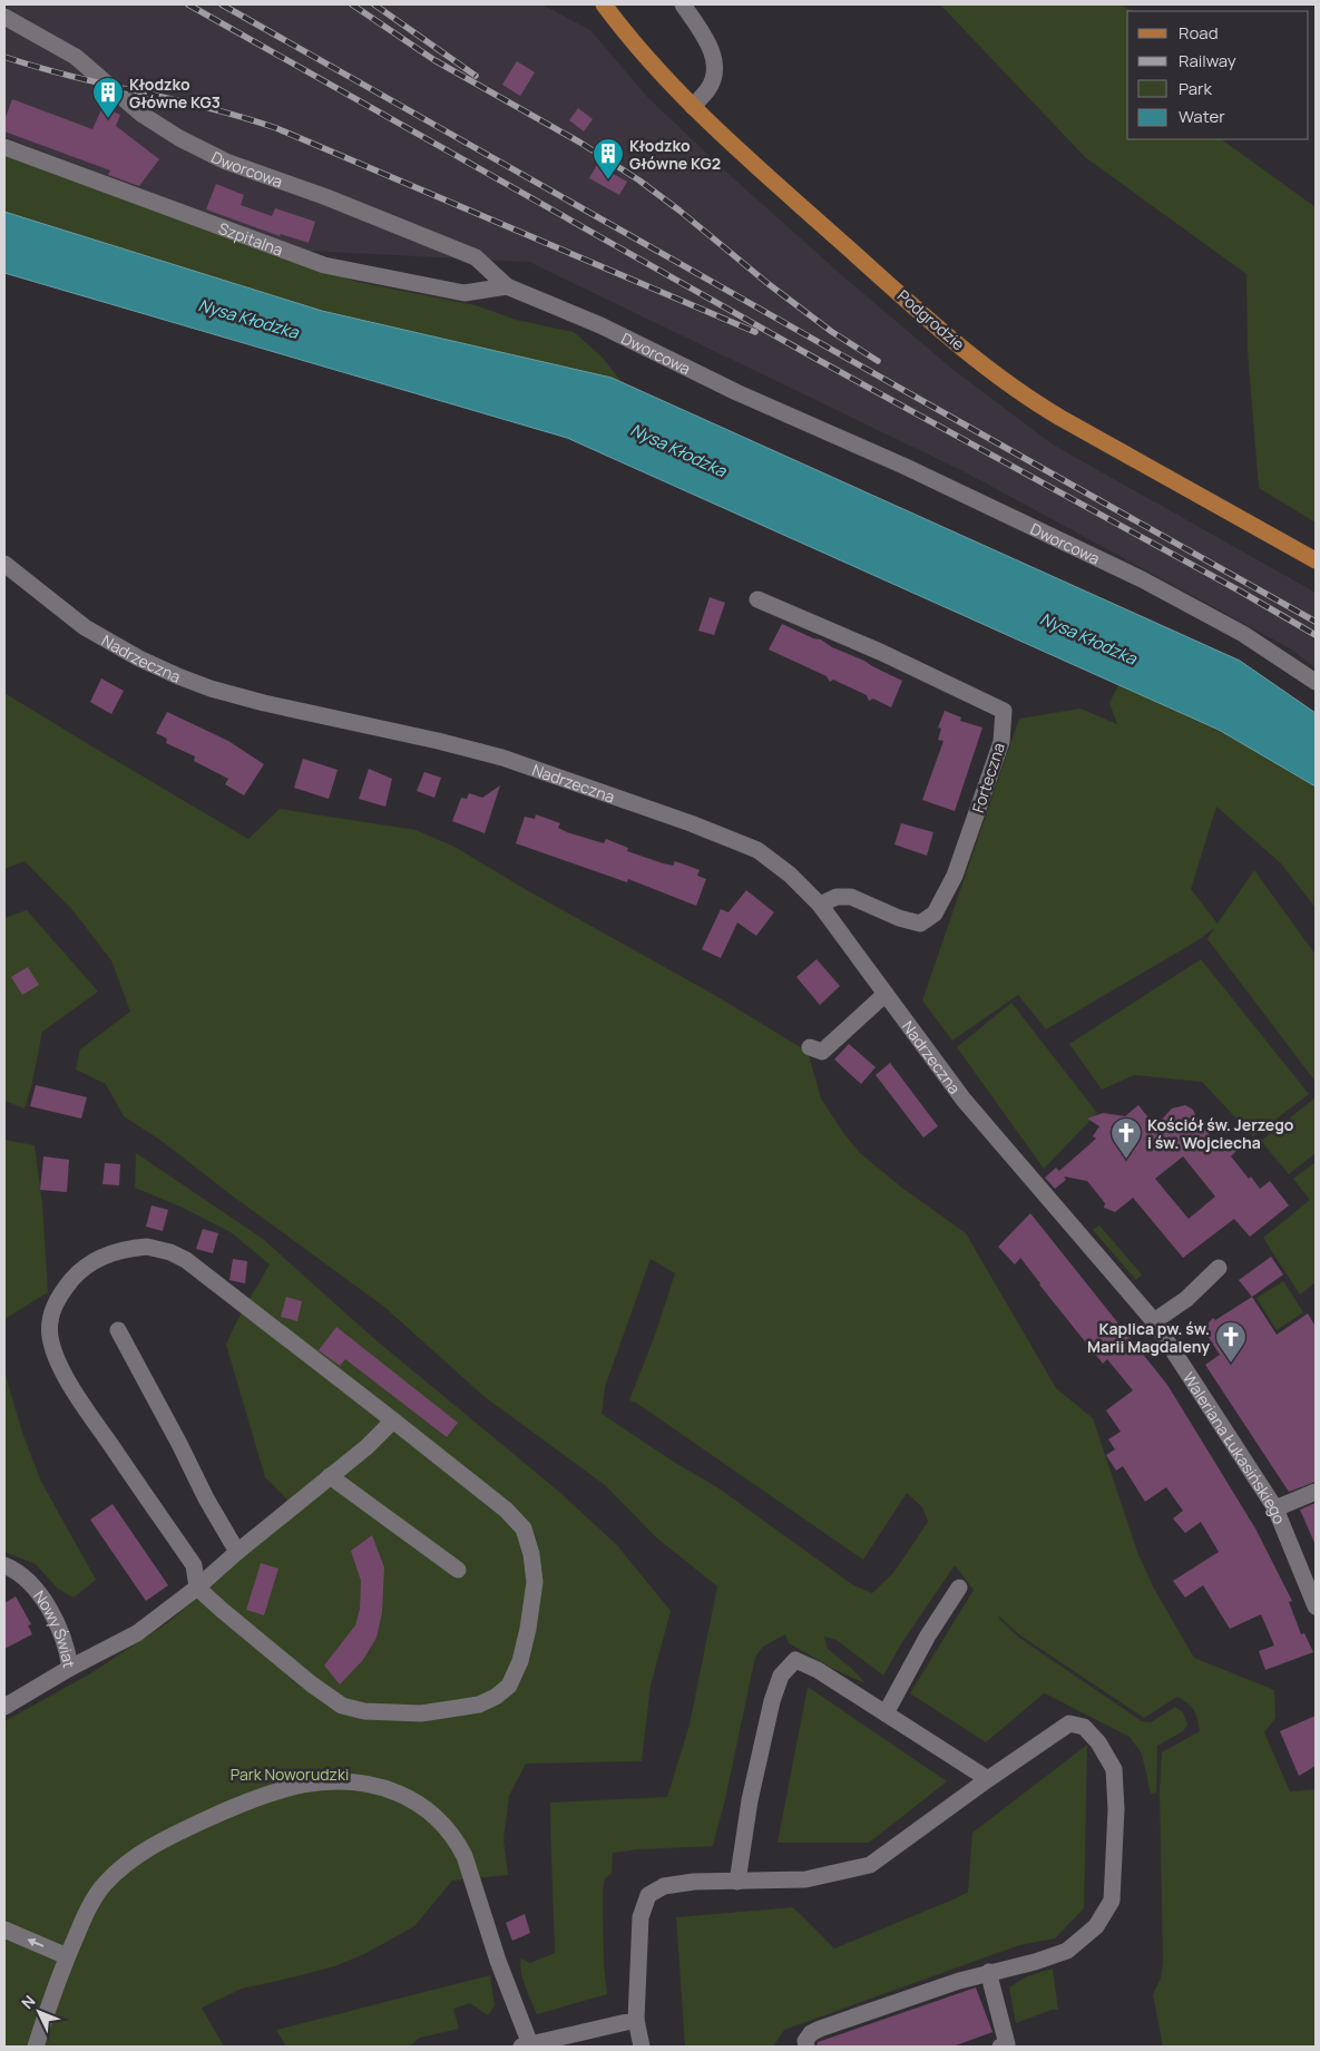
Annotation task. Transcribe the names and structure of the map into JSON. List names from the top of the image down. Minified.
{"streets":{"main road":["Podgrodzie"],"street":["Dworcowa","Szpitalna","Nadrzeczna","Forteczna","Waleriana Łukasińskiego","Nowy Świat"]},"crossings":[["Dworcowa","Szpitalna"],["Nadrzeczna","Forteczna"],["Nadrzeczna","Waleriana Łukasińskiego"]],"water":["Nysa Kłodzka"],"parks":["Park Noworudzki"],"places":{"building":["Kłodzko Główne KG3","Kłodzko Główne KG2"],"church":["Kościół św. Jerzego i św. Wojciecha","Kaplica pw. św. Marii Magdaleny"]},"legend":["Road","Railway","Park","Water"],"north":"top left"}
